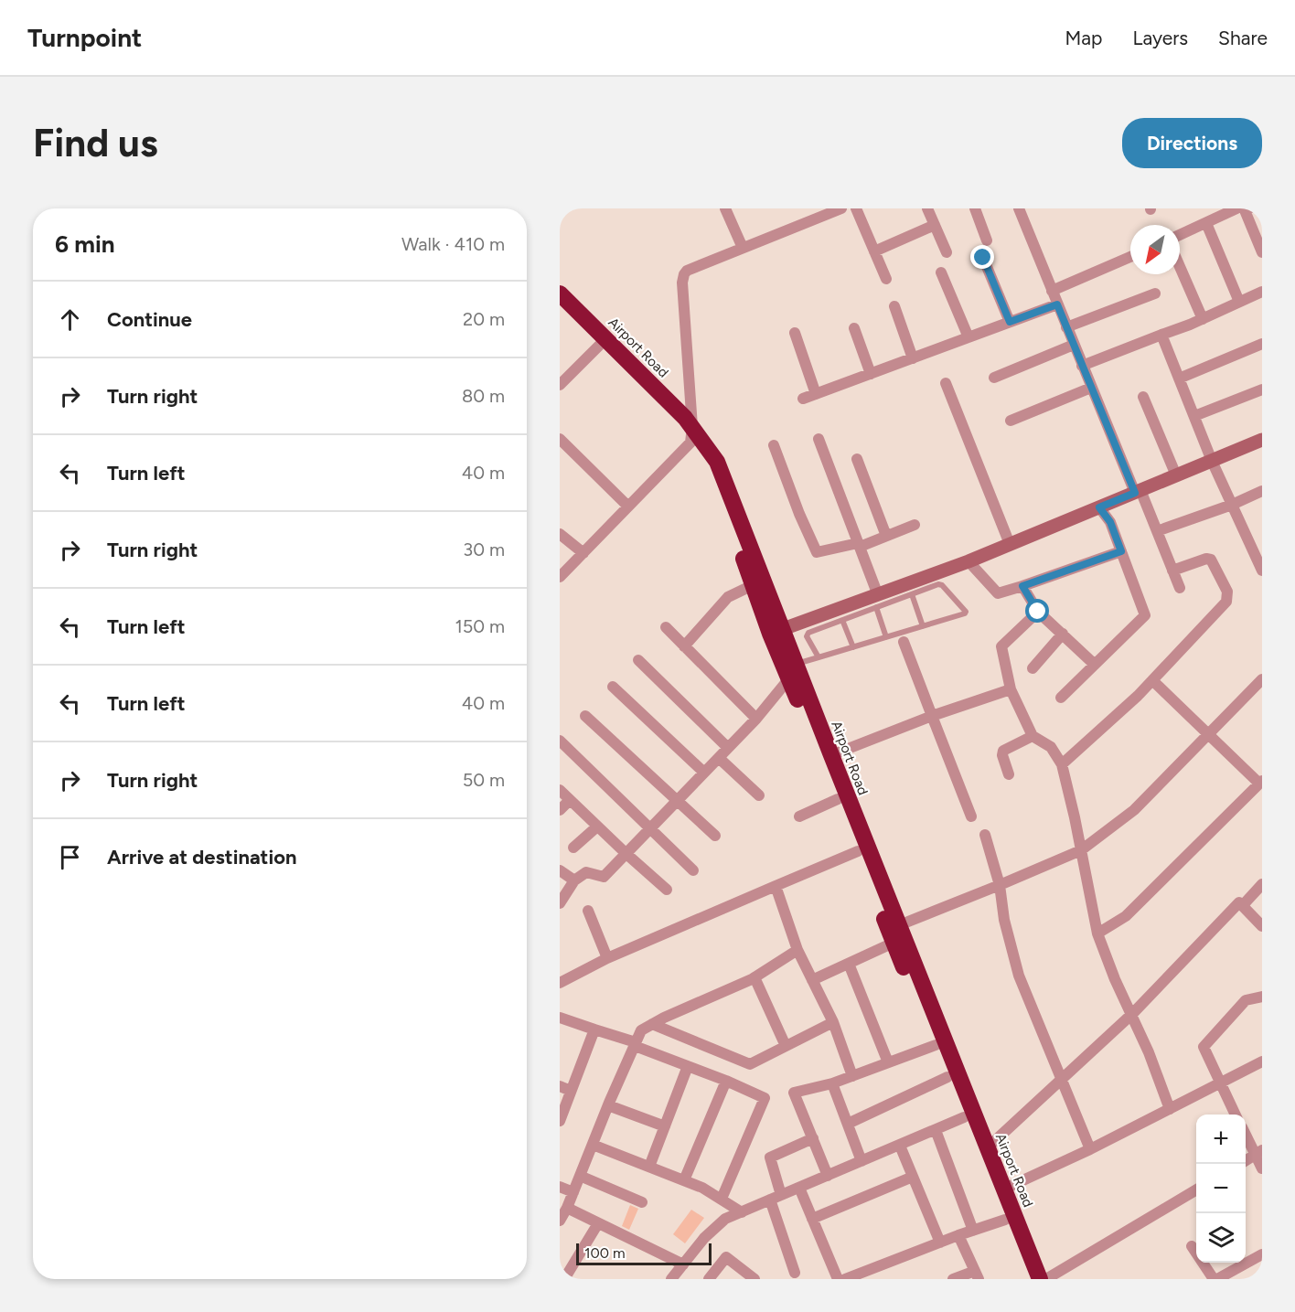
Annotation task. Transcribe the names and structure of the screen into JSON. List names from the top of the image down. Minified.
{"streets":{"highway":["Airport Road"]},"scale_bar":"100 m","north":"bottom left","page":{"header":"Turnpoint","nav":["Map","Layers","Share"],"buttons":"Directions","title":"Find us","heading":["6 min","Walk · 410 m"],"list":[["Continue","20 m"],["Turn right","80 m"],["Turn left","40 m"],["Turn right","30 m"],["Turn left","150 m"],["Turn left","40 m"],["Turn right","50 m"],"Arrive at destination"],"map_buttons":["+","−"],"scale":"100 m"}}
